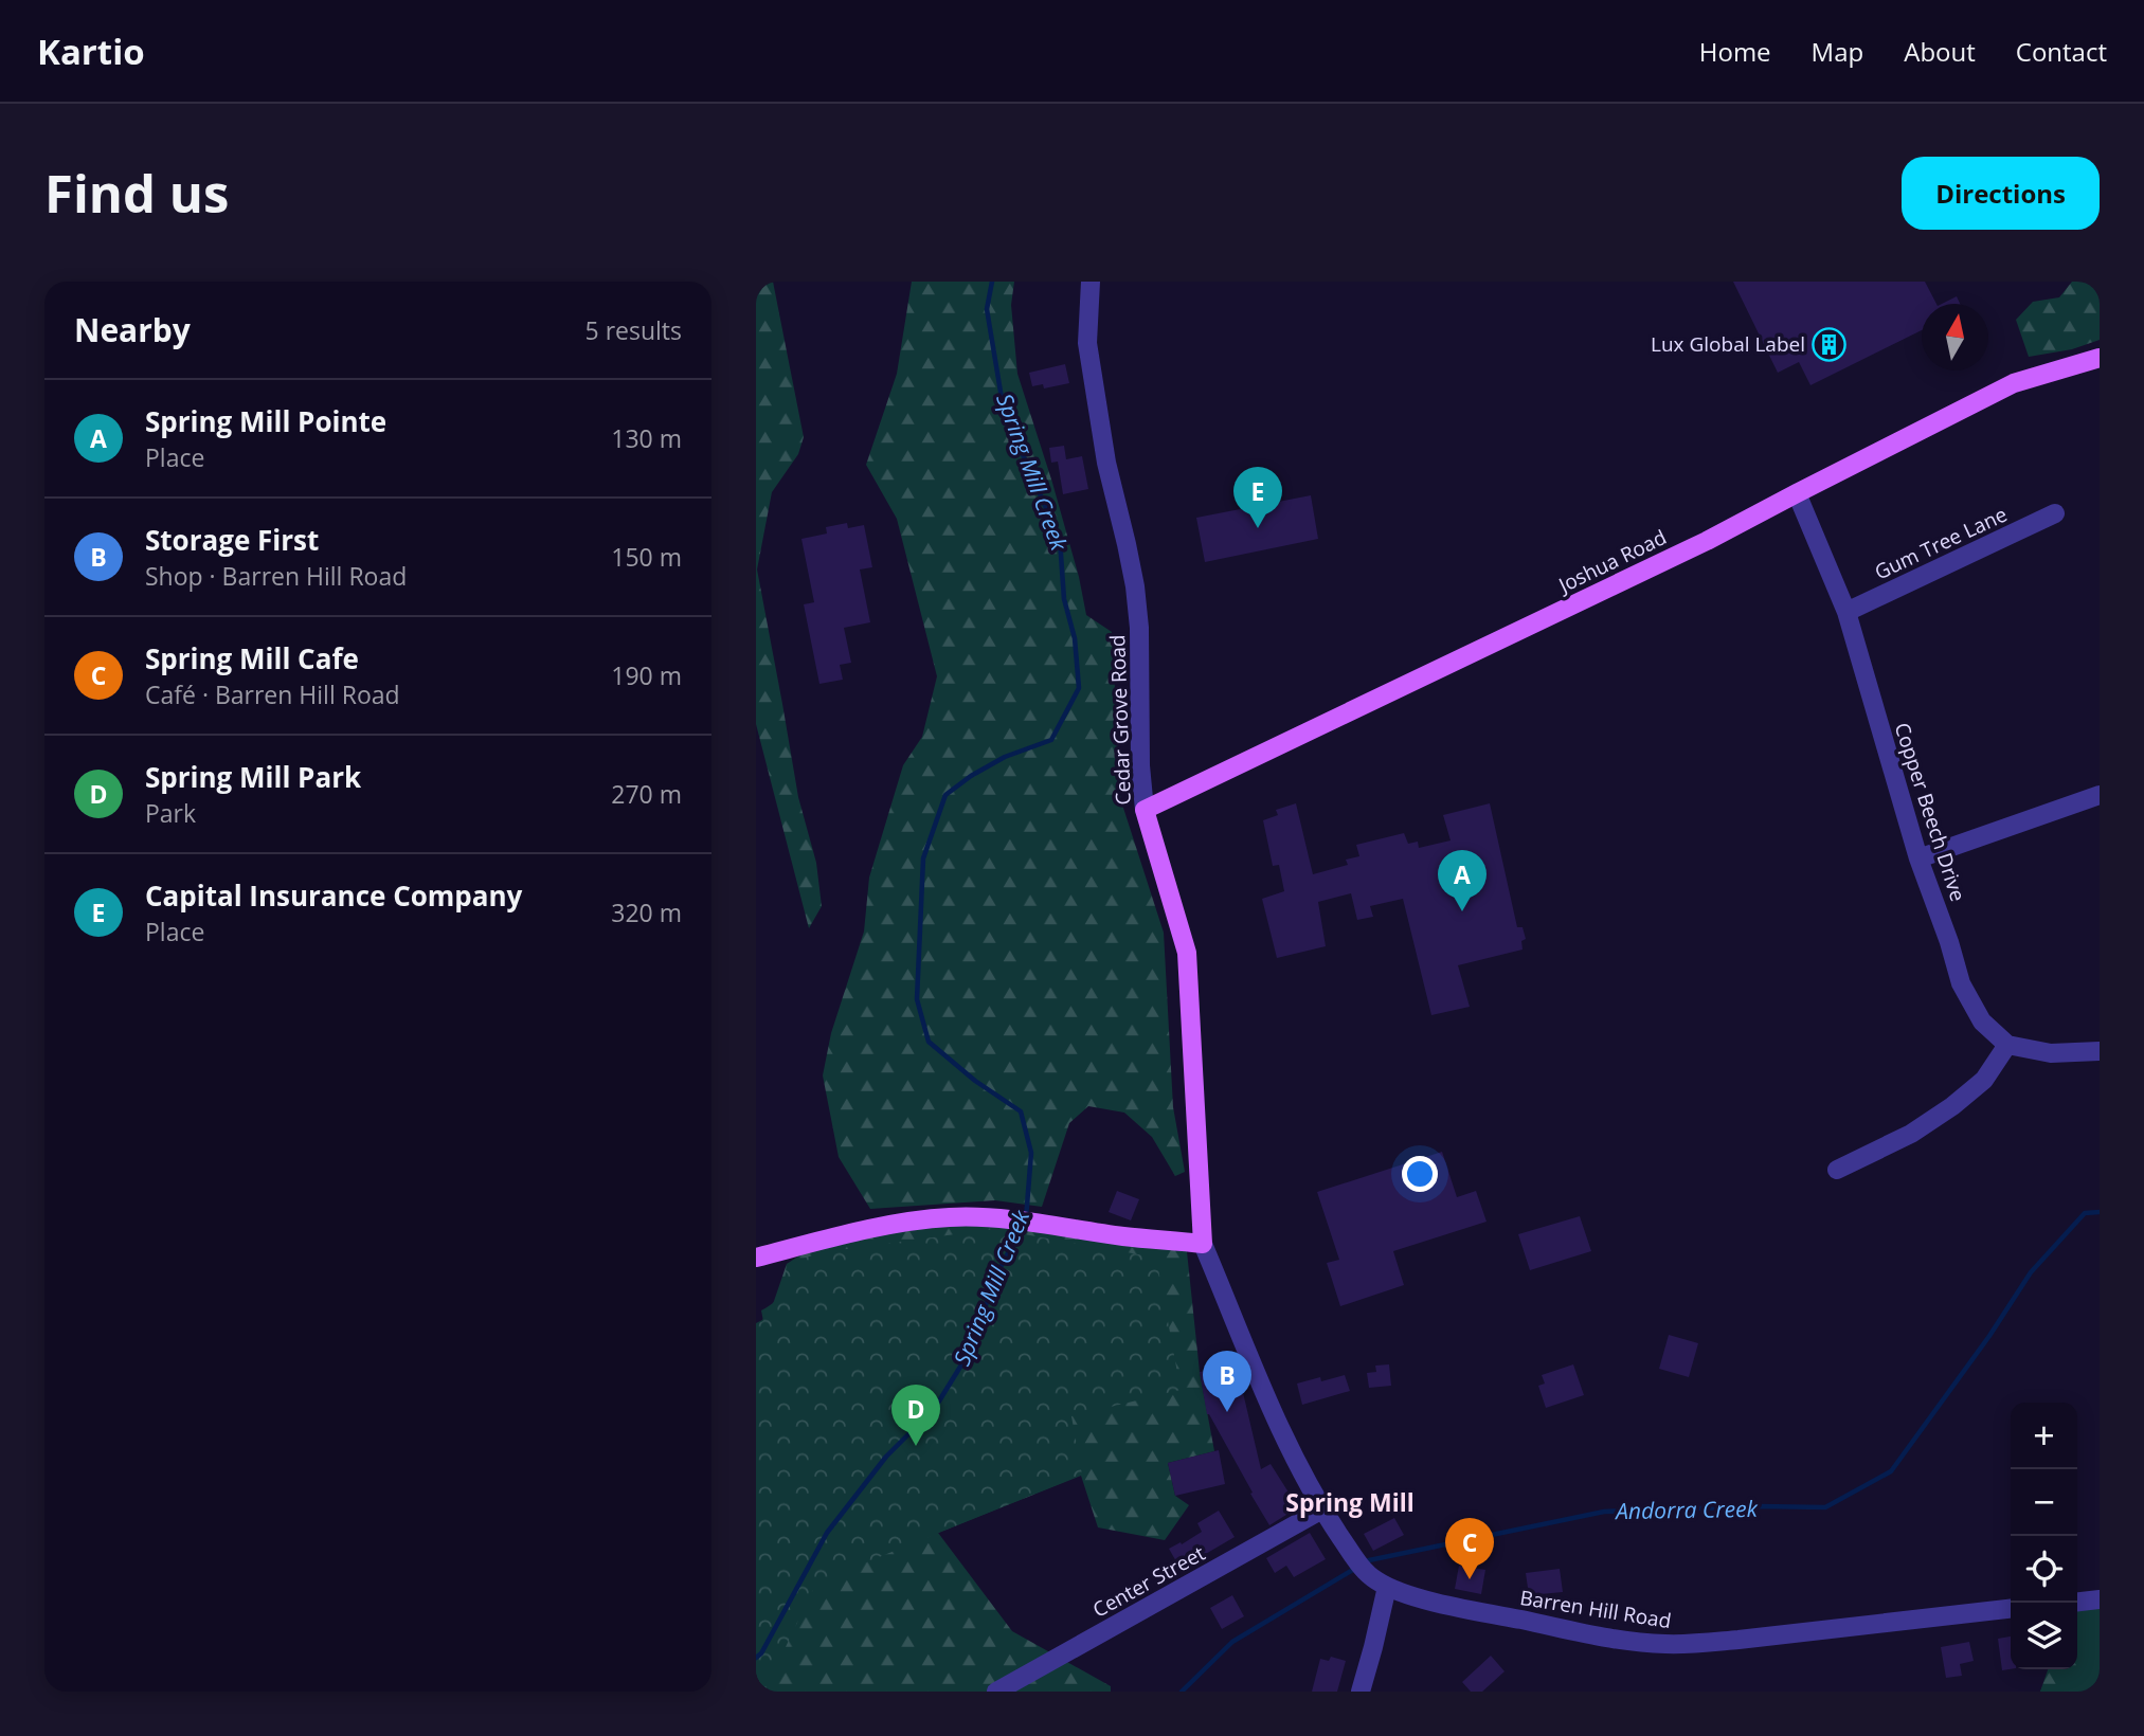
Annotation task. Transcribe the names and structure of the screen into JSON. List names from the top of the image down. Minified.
{"streets":{"main road":["Joshua Road","Cedar Grove Road"],"street":["Gum Tree Lane","Copper Beech Drive","Center Street","Barren Hill Road"]},"crossings":[["Gum Tree Lane","Copper Beech Drive"],["Joshua Road","Cedar Grove Road"],["Joshua Road","Copper Beech Drive"],["Cedar Grove Road","Barren Hill Road"],["Center Street","Barren Hill Road"]],"districts":["Spring Mill"],"water":["Spring Mill Creek","Andorra Creek"],"places":{"building":["Lux Global Label"]},"north":"top","page":{"header":"Kartio","nav":["Home","Map","About","Contact"],"buttons":"Directions","title":"Find us","heading":["Nearby","5 results"],"list":[{"mark":"A","name":"Spring Mill Pointe","note":"Place","value":"130 m"},{"mark":"B","name":"Storage First","note":"Shop · Barren Hill Road","value":"150 m"},{"mark":"C","name":"Spring Mill Cafe","note":"Café · Barren Hill Road","value":"190 m"},{"mark":"D","name":"Spring Mill Park","note":"Park","value":"270 m"},{"mark":"E","name":"Capital Insurance Company","note":"Place","value":"320 m"}],"pins":["E","A","B","D","C"],"map_buttons":["+","−"]}}
